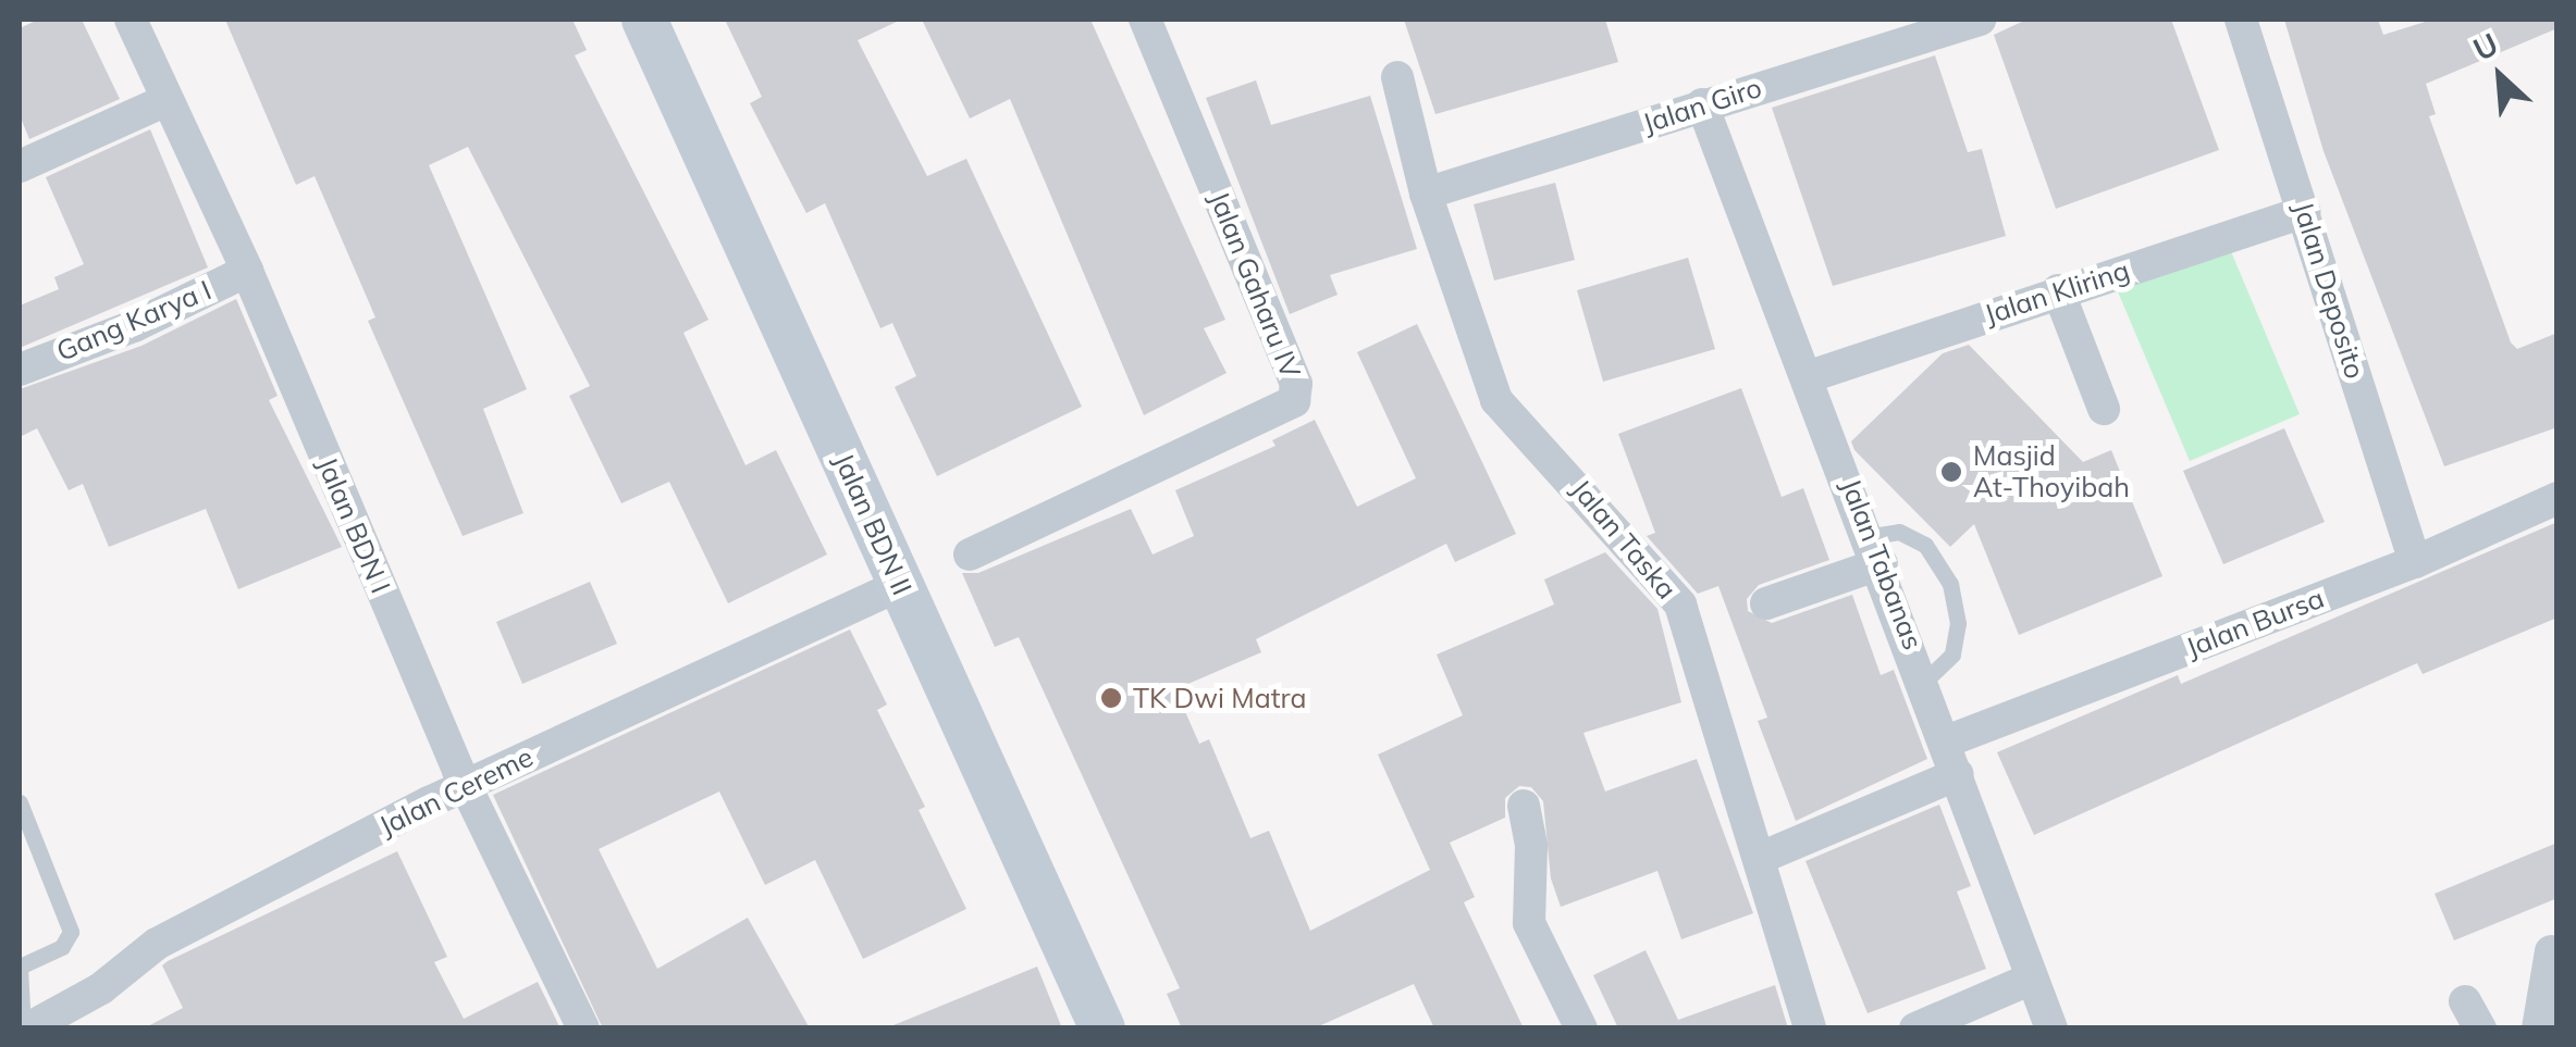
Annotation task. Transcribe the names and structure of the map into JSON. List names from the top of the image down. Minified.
{"streets":{"street":["Jalan Giro","Jalan Gaharu IV","Jalan Deposito","Jalan Kliring","Gang Karya I","Jalan BDN II","Jalan BDN I","Jalan Taska","Jalan Tabanas","Jalan Bursa","Jalan Cereme"]},"crossings":[["Jalan Giro","Jalan Taska"],["Jalan Giro","Jalan Tabanas"],["Jalan Deposito","Jalan Kliring"],["Jalan Deposito","Jalan Bursa"],["Jalan Kliring","Jalan Tabanas"],["Gang Karya I","Jalan BDN I"],["Jalan BDN II","Jalan Cereme"],["Jalan BDN I","Jalan Cereme"],["Jalan Tabanas","Jalan Bursa"]],"places":["Masjid At-Thoyibah","TK Dwi Matra"],"north":"top left"}
